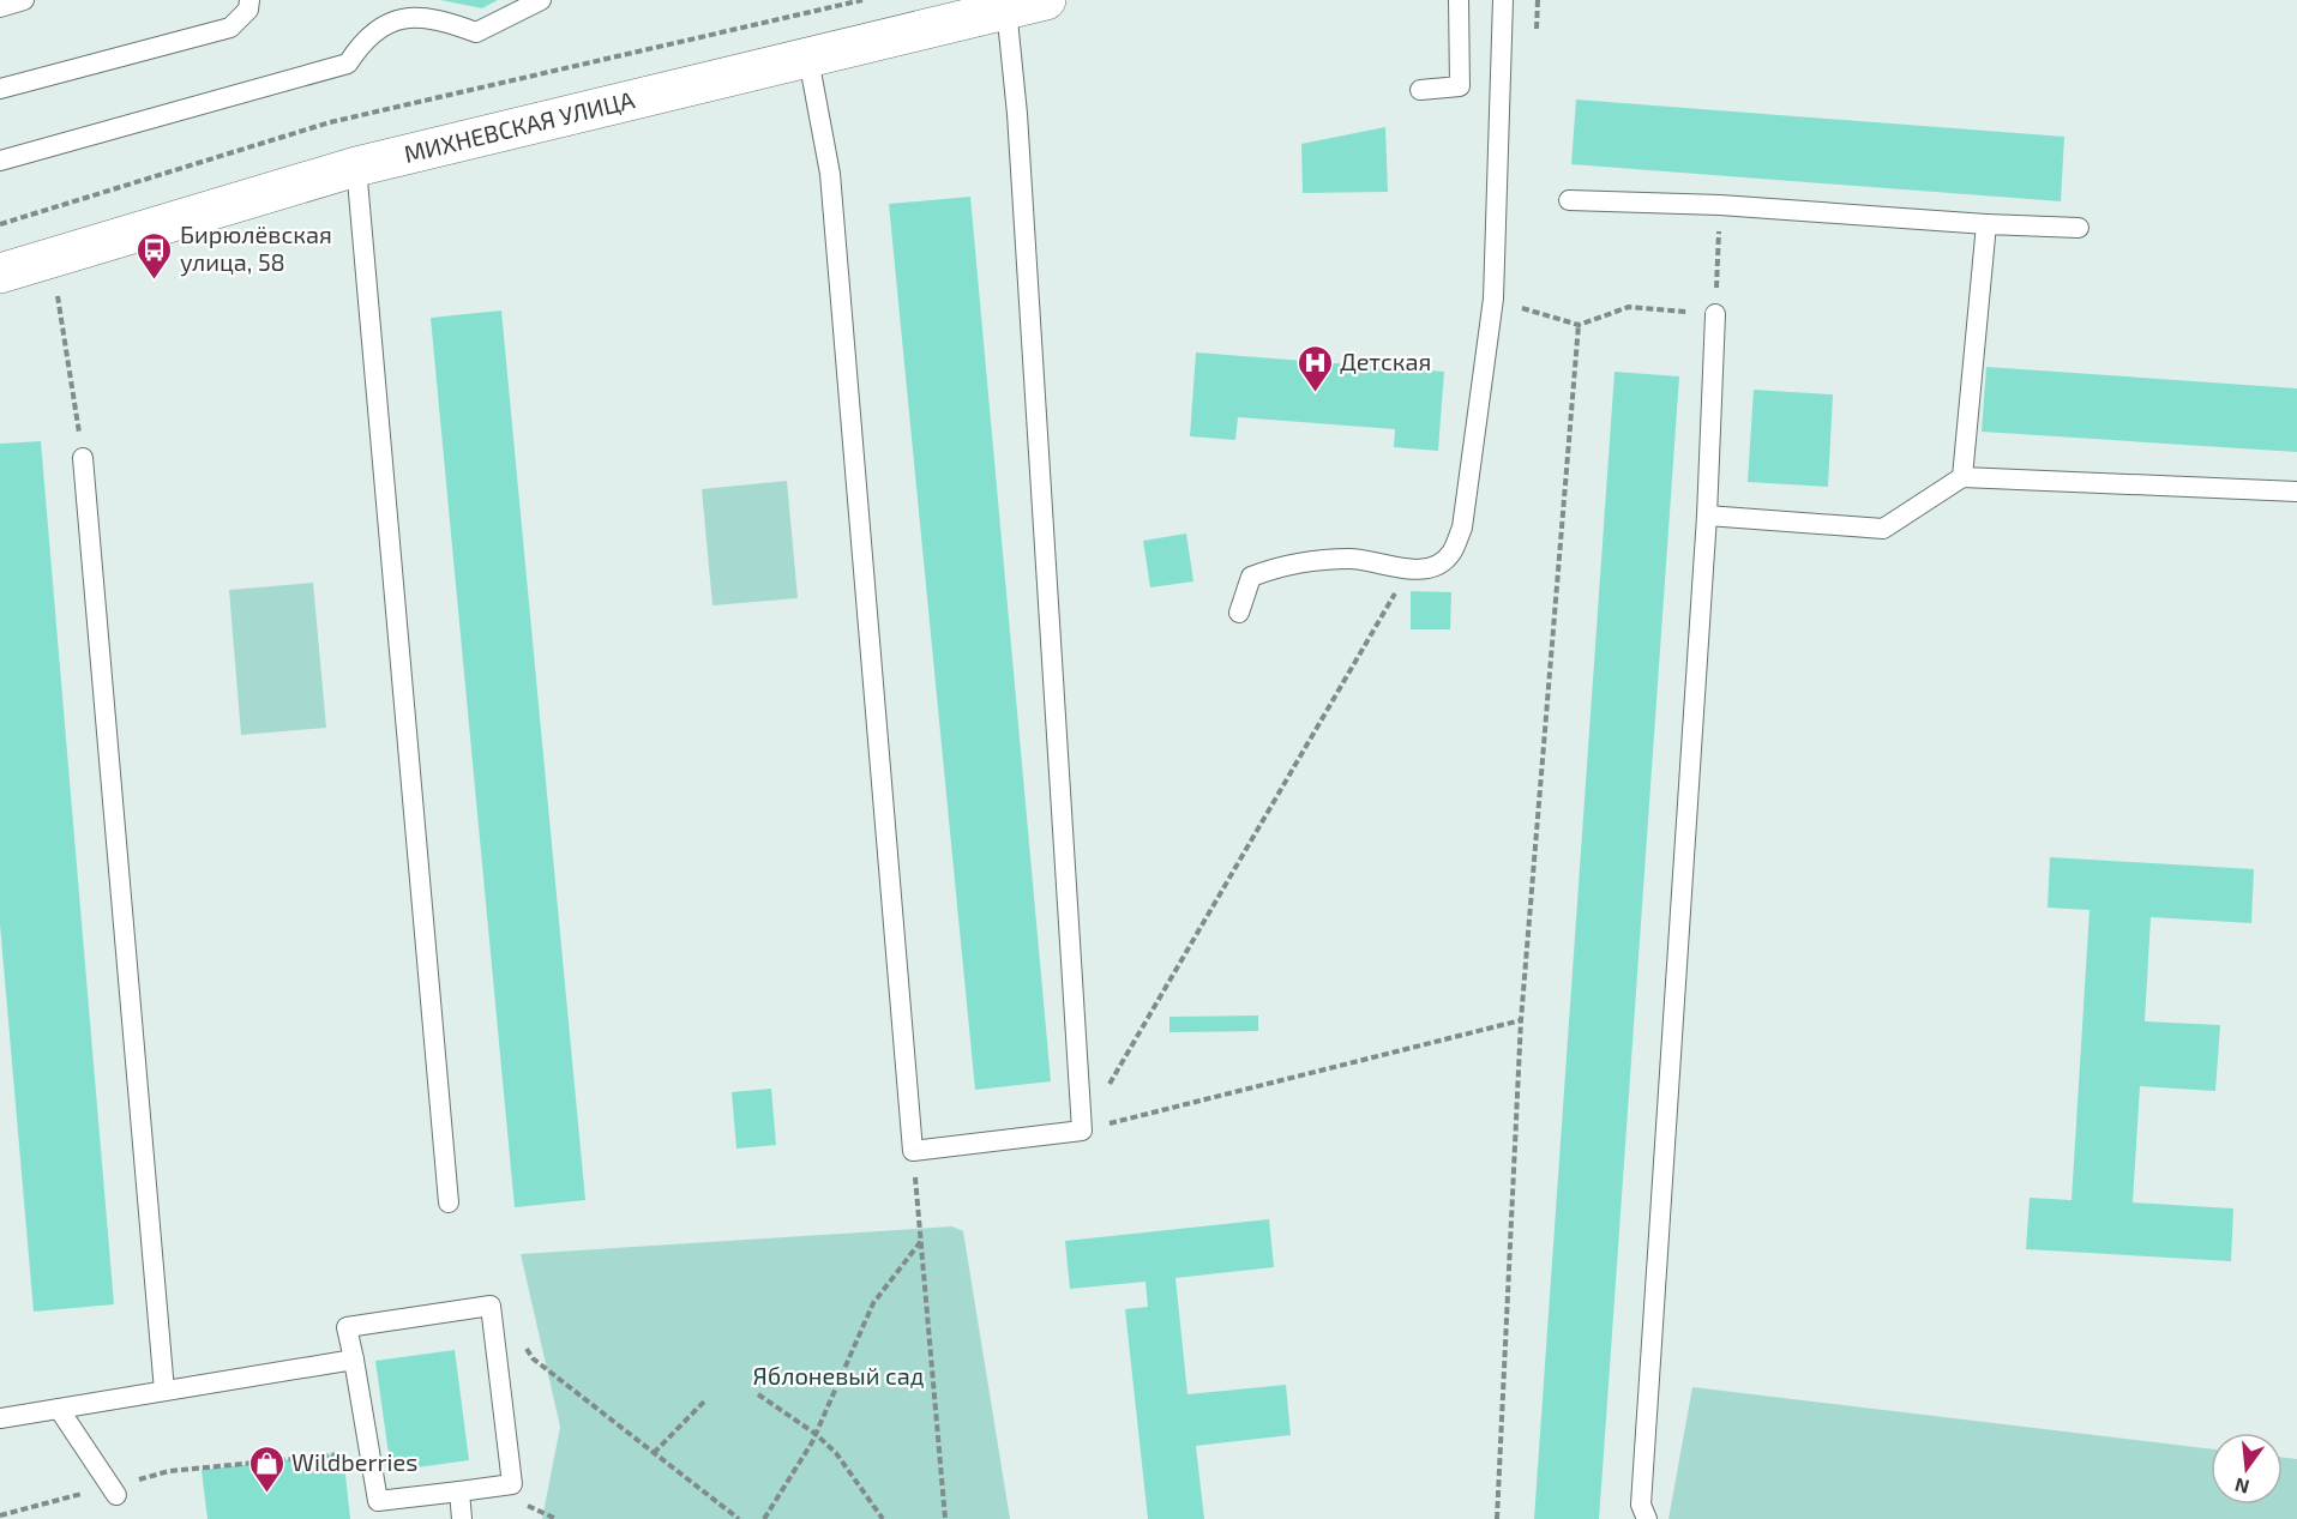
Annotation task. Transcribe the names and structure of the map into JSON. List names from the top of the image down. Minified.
{"streets":{"street":["МИХНЕВСКАЯ УЛИЦА"]},"parks":["Яблоневый сад"],"places":{"bus stop":["Бирюлёвская улица, 58"],"hospital":["Детская"],"shop":["Wildberries"]},"north":"bottom"}
